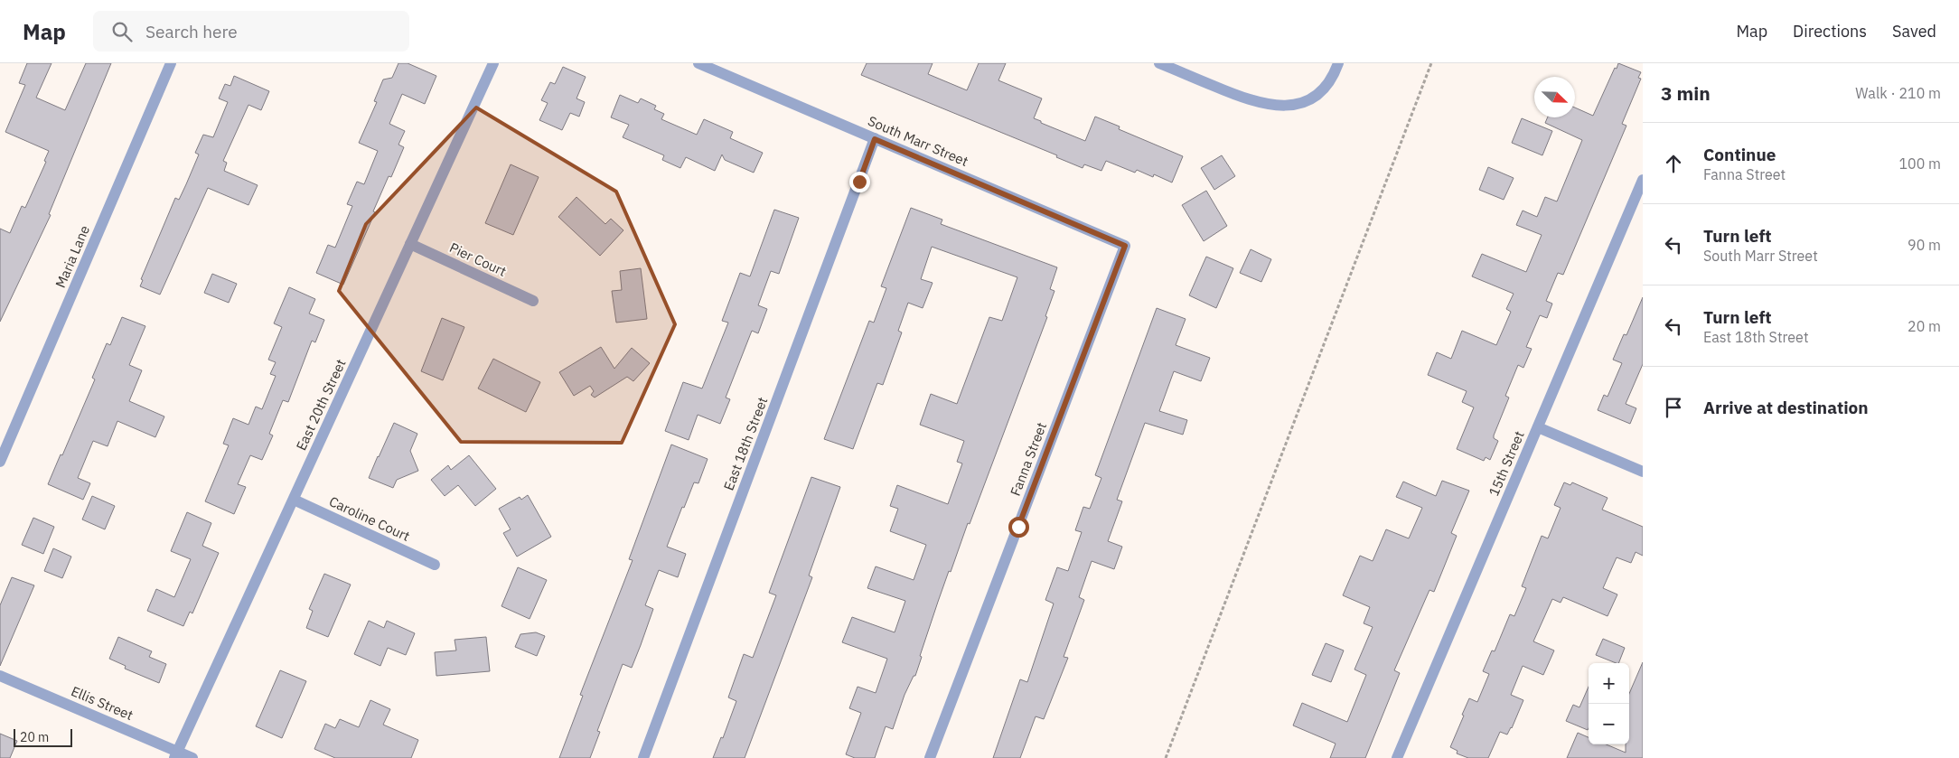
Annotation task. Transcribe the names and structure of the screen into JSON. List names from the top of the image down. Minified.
{"streets":{"street":["South Marr Street","Maria Lane","Pier Court","East 20th Street","East 18th Street","Fanna Street","15th Street","Caroline Court","Ellis Street"]},"crossings":[["South Marr Street","East 18th Street"],["South Marr Street","Fanna Street"],["Pier Court","East 20th Street"],["East 20th Street","Caroline Court"],["East 20th Street","Ellis Street"]],"scale_bar":"20 m","north":"bottom right","page":{"header":"Map","search":"Search here","nav":["Map","Directions","Saved"],"heading":["3 min","Walk · 210 m"],"list":[["Continue","Fanna Street","100 m"],["Turn left","South Marr Street","90 m"],["Turn left","East 18th Street","20 m"],"Arrive at destination"],"map_buttons":["+","−"],"scale":"20 m"}}
